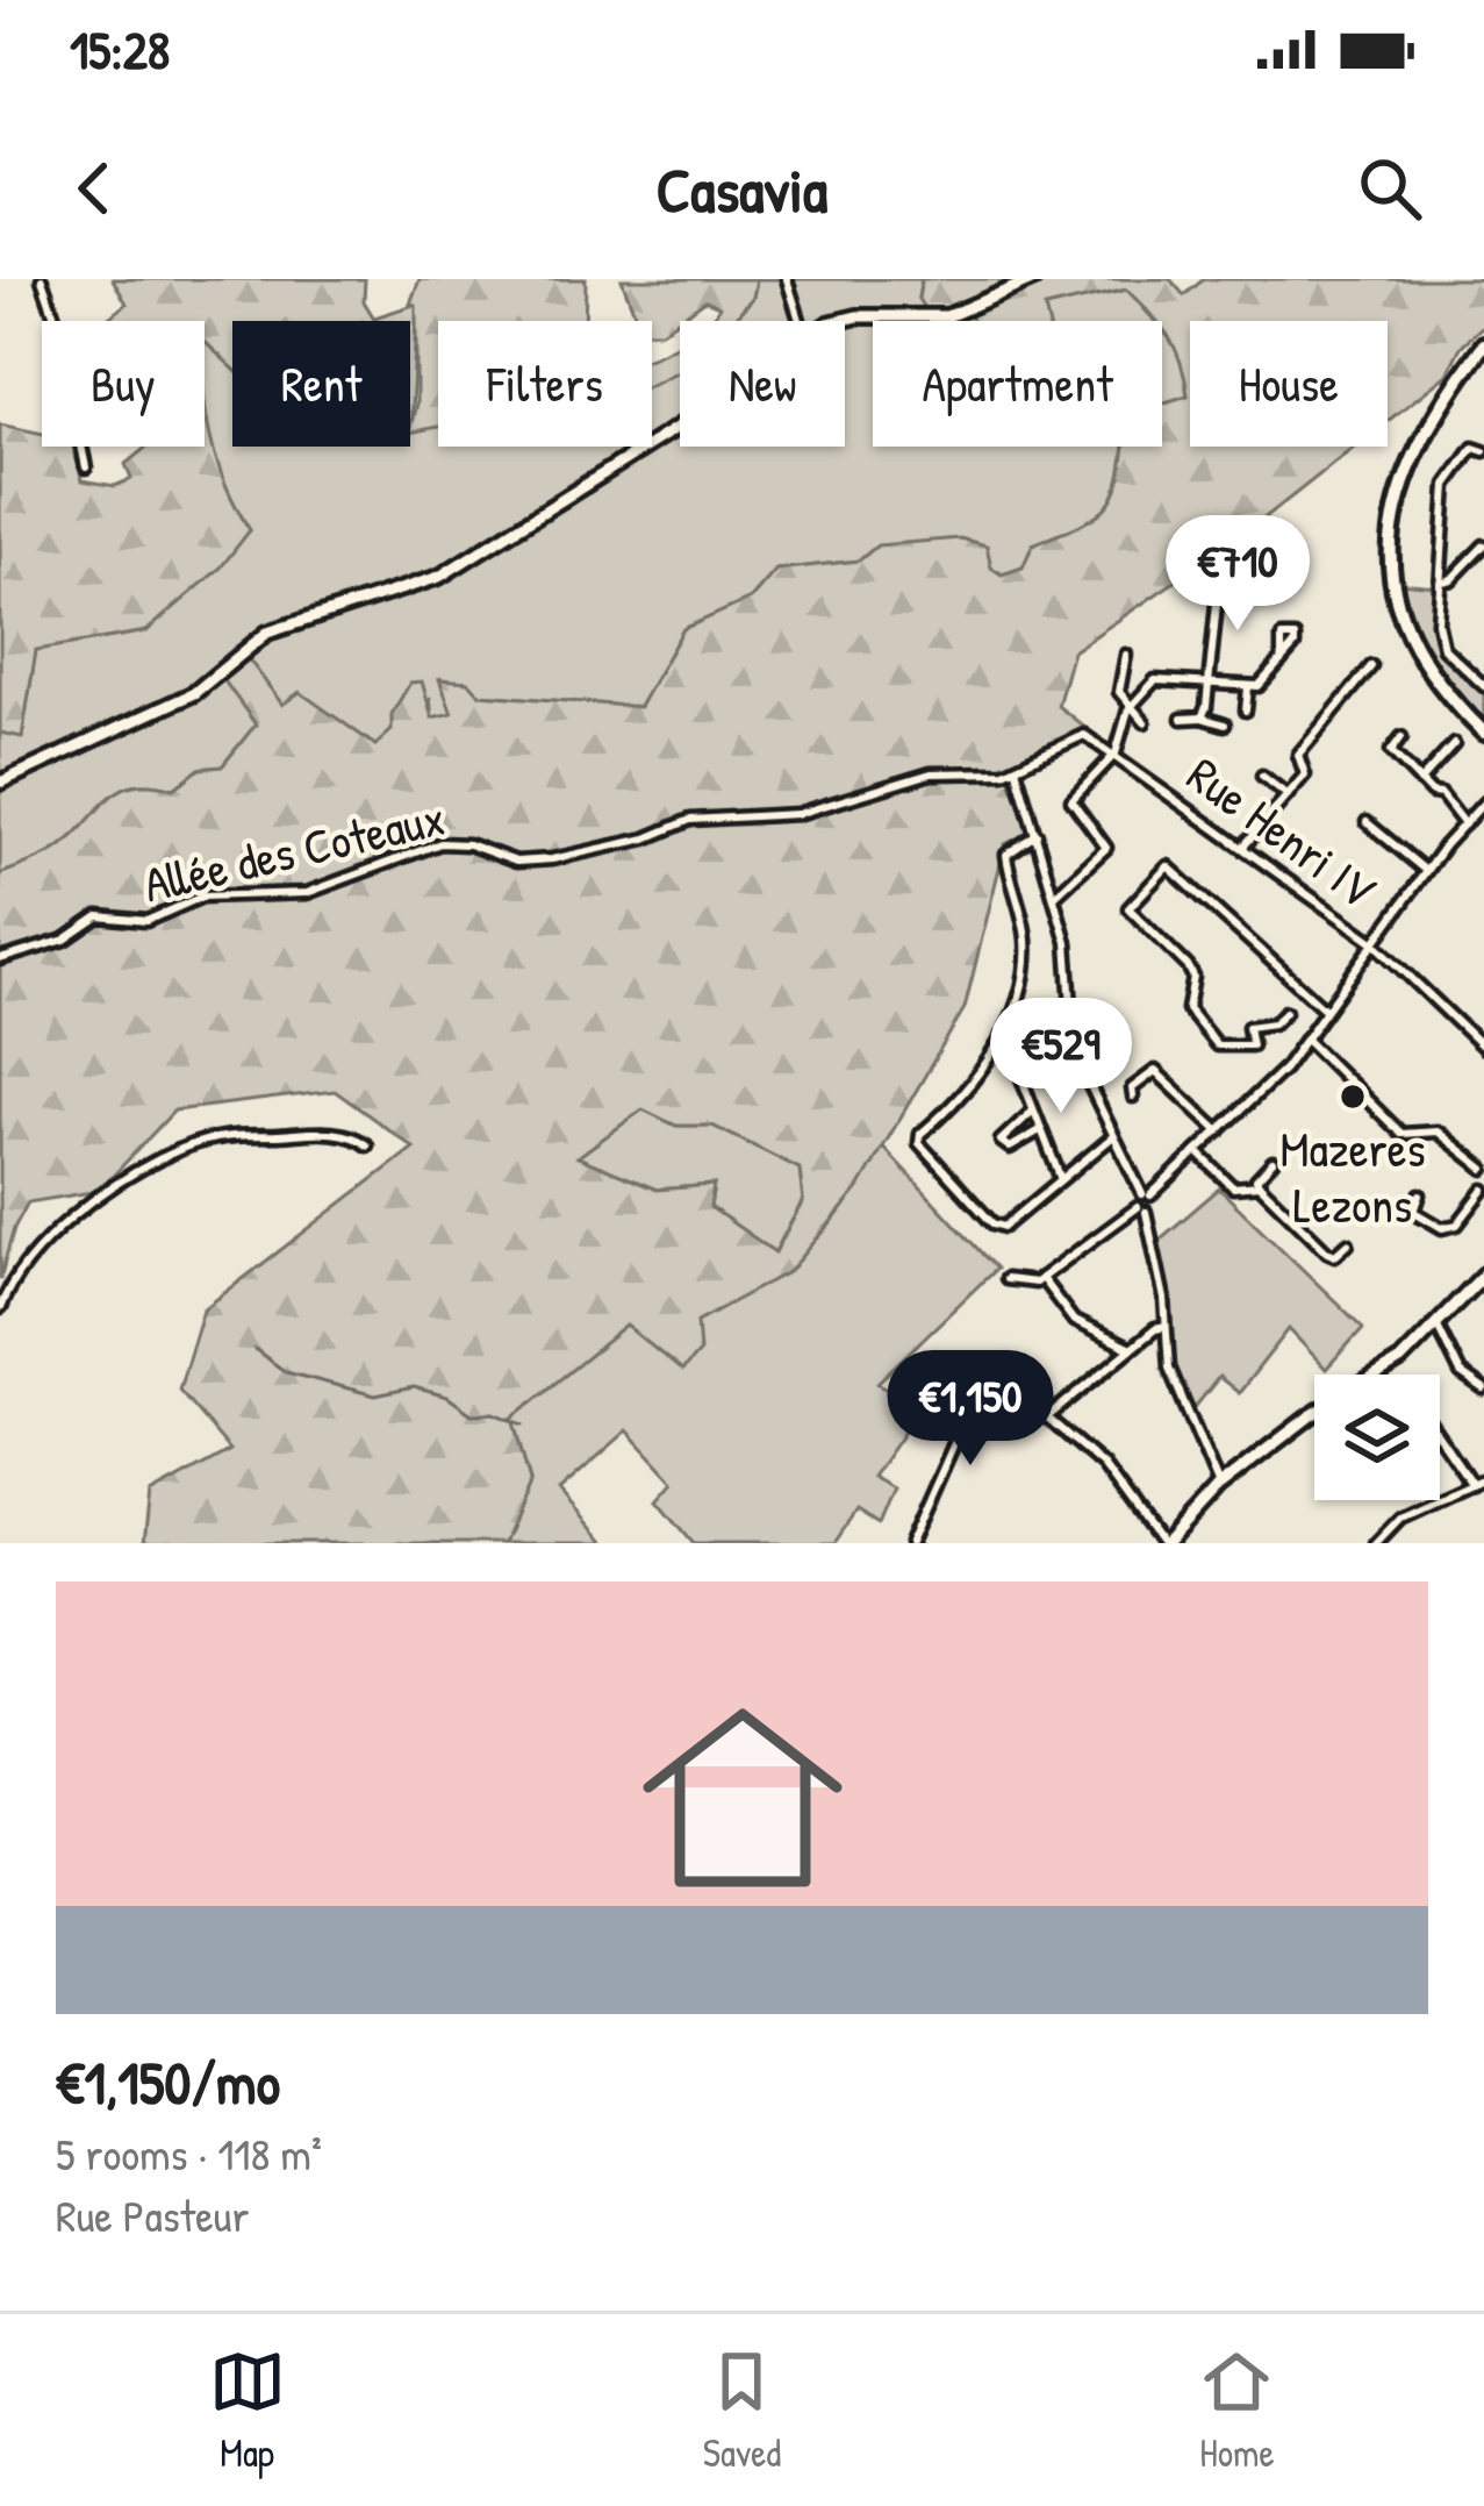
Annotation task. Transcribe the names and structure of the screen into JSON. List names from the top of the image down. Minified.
{"streets":{"street":["Rue Henri IV","Allée des Coteaux"]},"crossings":[["Rue Henri IV","Allée des Coteaux"]],"places":["Mazeres Lezons"],"page":{"status":"15:28","header":"Casavia","chip":["Buy","Rent","Filters","New","Apartment","House"],"price":["€710","€529","€1,150"],"list":[{"name":"€1,150/mo","note":"5 rooms · 118 m² · Rue Pasteur"}],"tabs":["Map","Saved","Home"]}}
